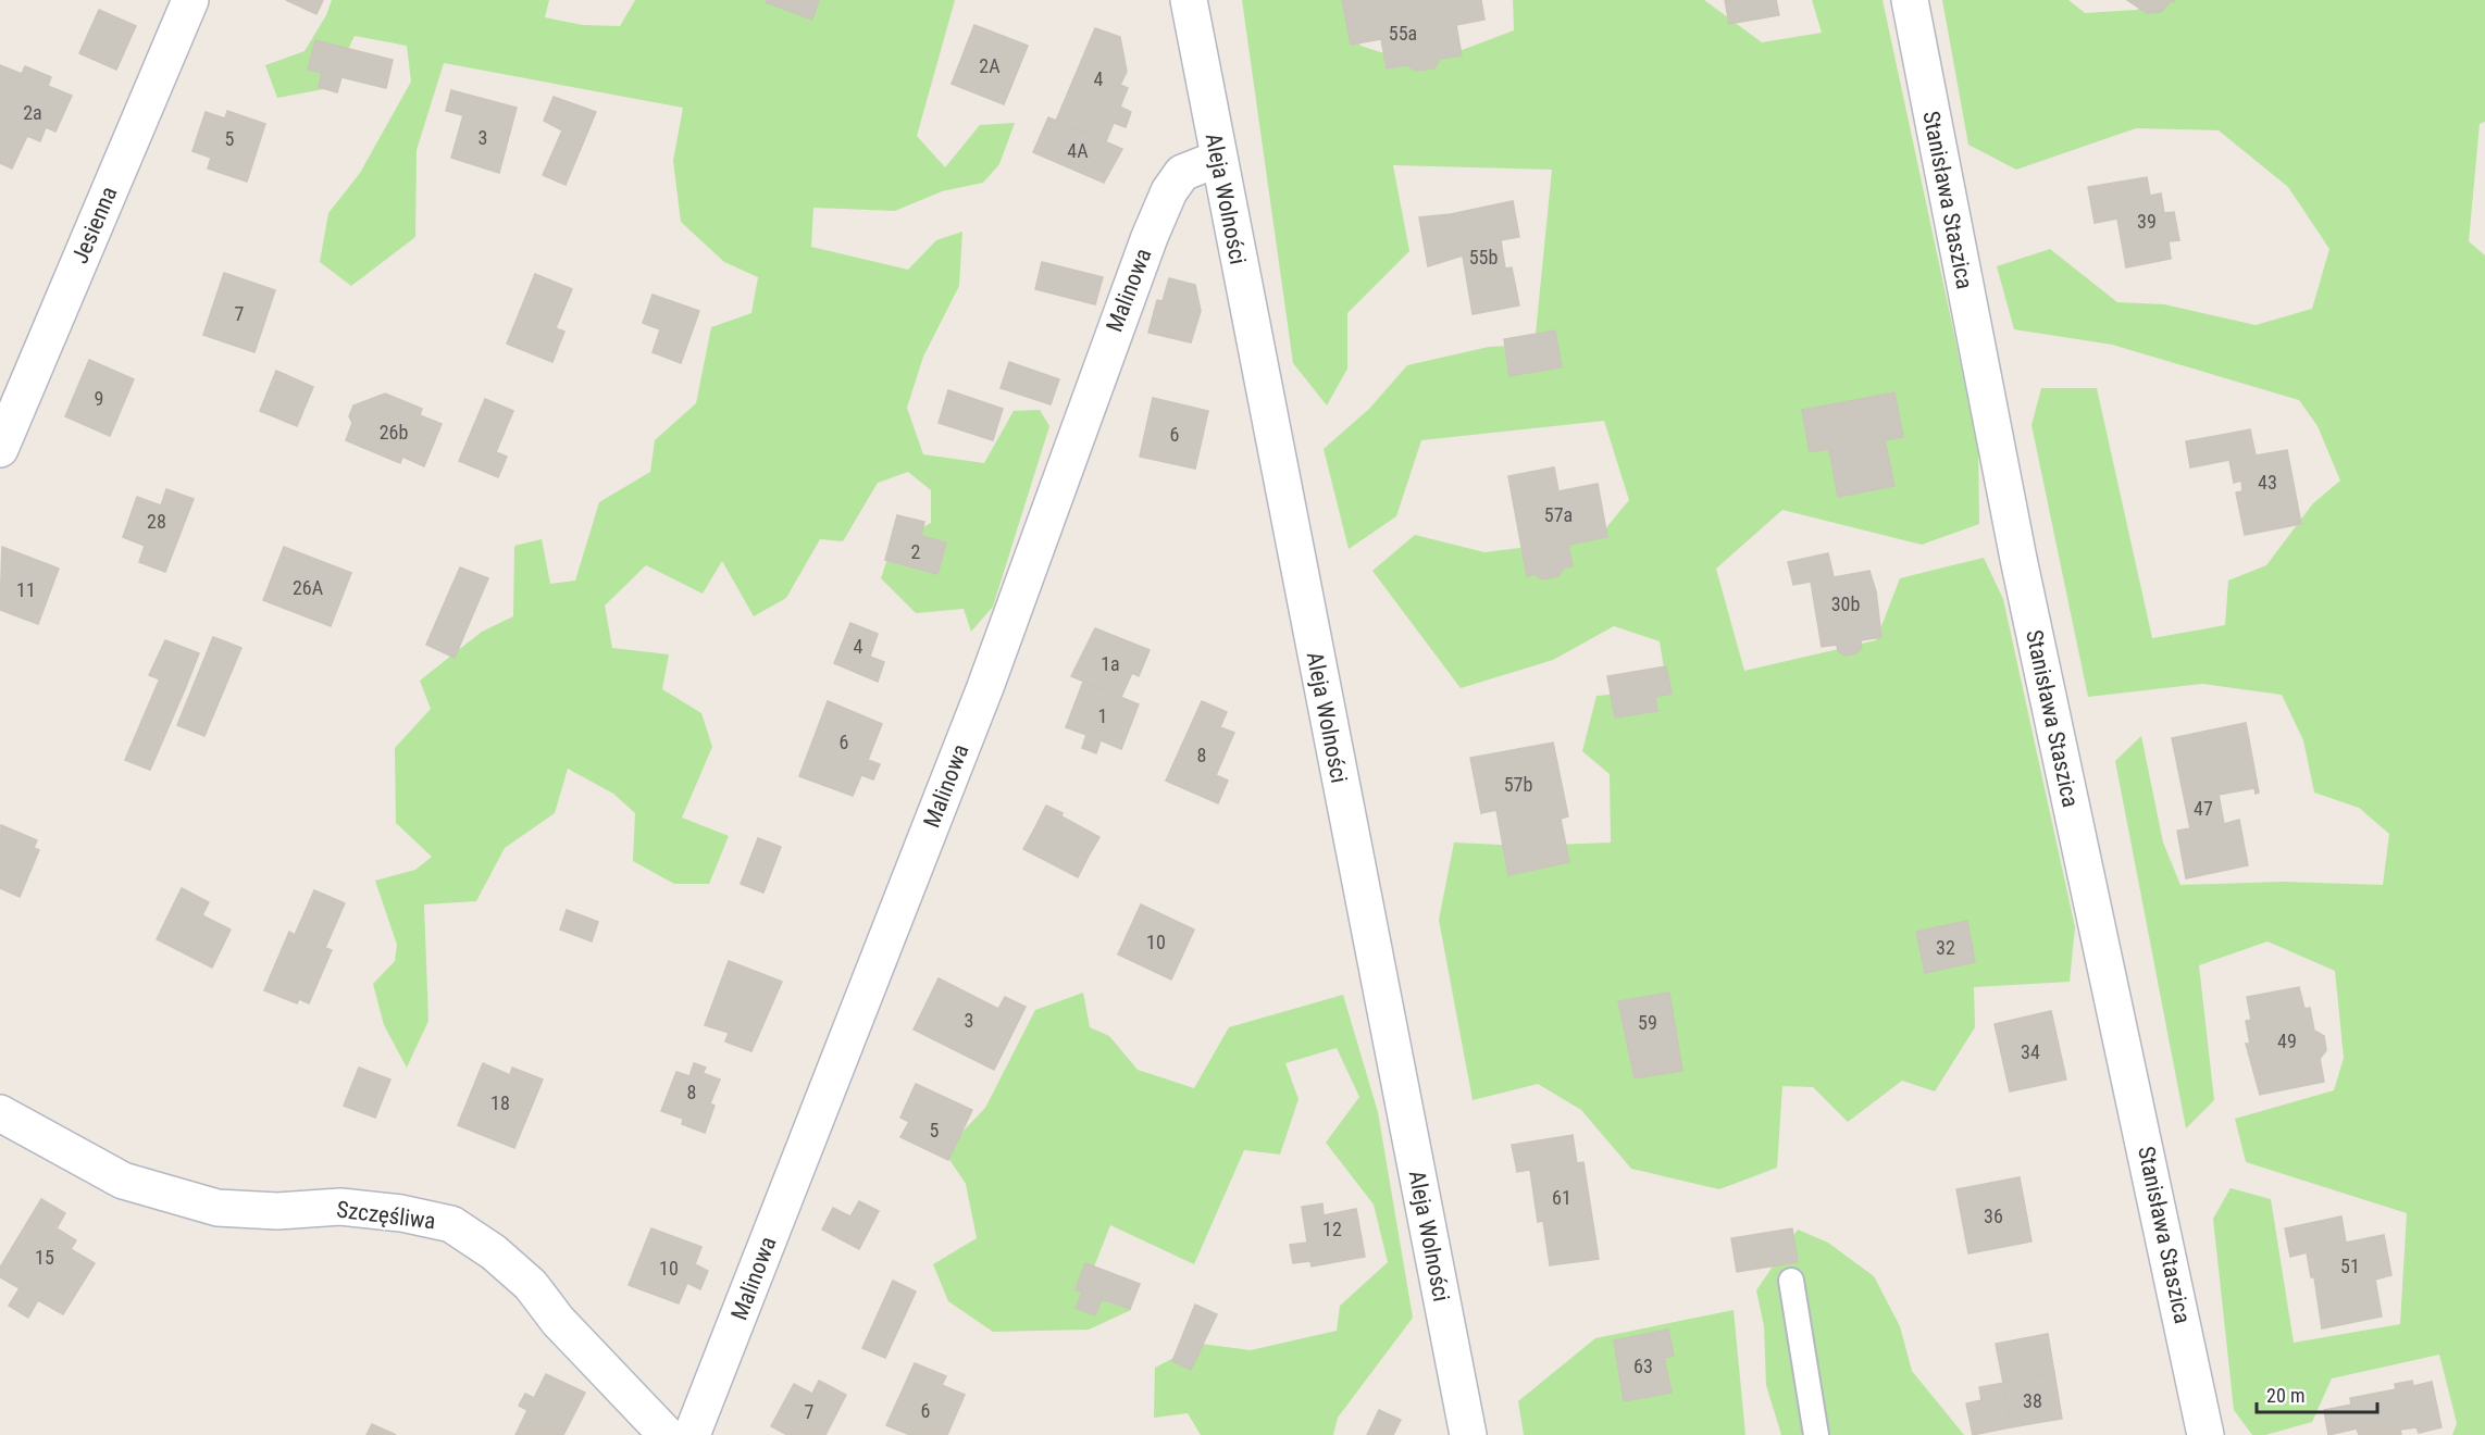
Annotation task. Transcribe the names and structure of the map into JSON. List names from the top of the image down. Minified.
{"streets":{"street":["Aleja Wolności","Stanisława Staszica","Jesienna","Malinowa","Szczęśliwa"]},"crossings":[["Aleja Wolności","Malinowa"]],"house_numbers":["55a","2A","4","2a","3","5","4A","39","55b","7","9","26b","6","43","57a","28","2","26A","11","30b","4","1a","1","6","8","57b","47","10","32","3","59","49","34","8","18","5","61","36","12","15","51","10","63","38","6","7"],"scale_bar":"20 m"}
